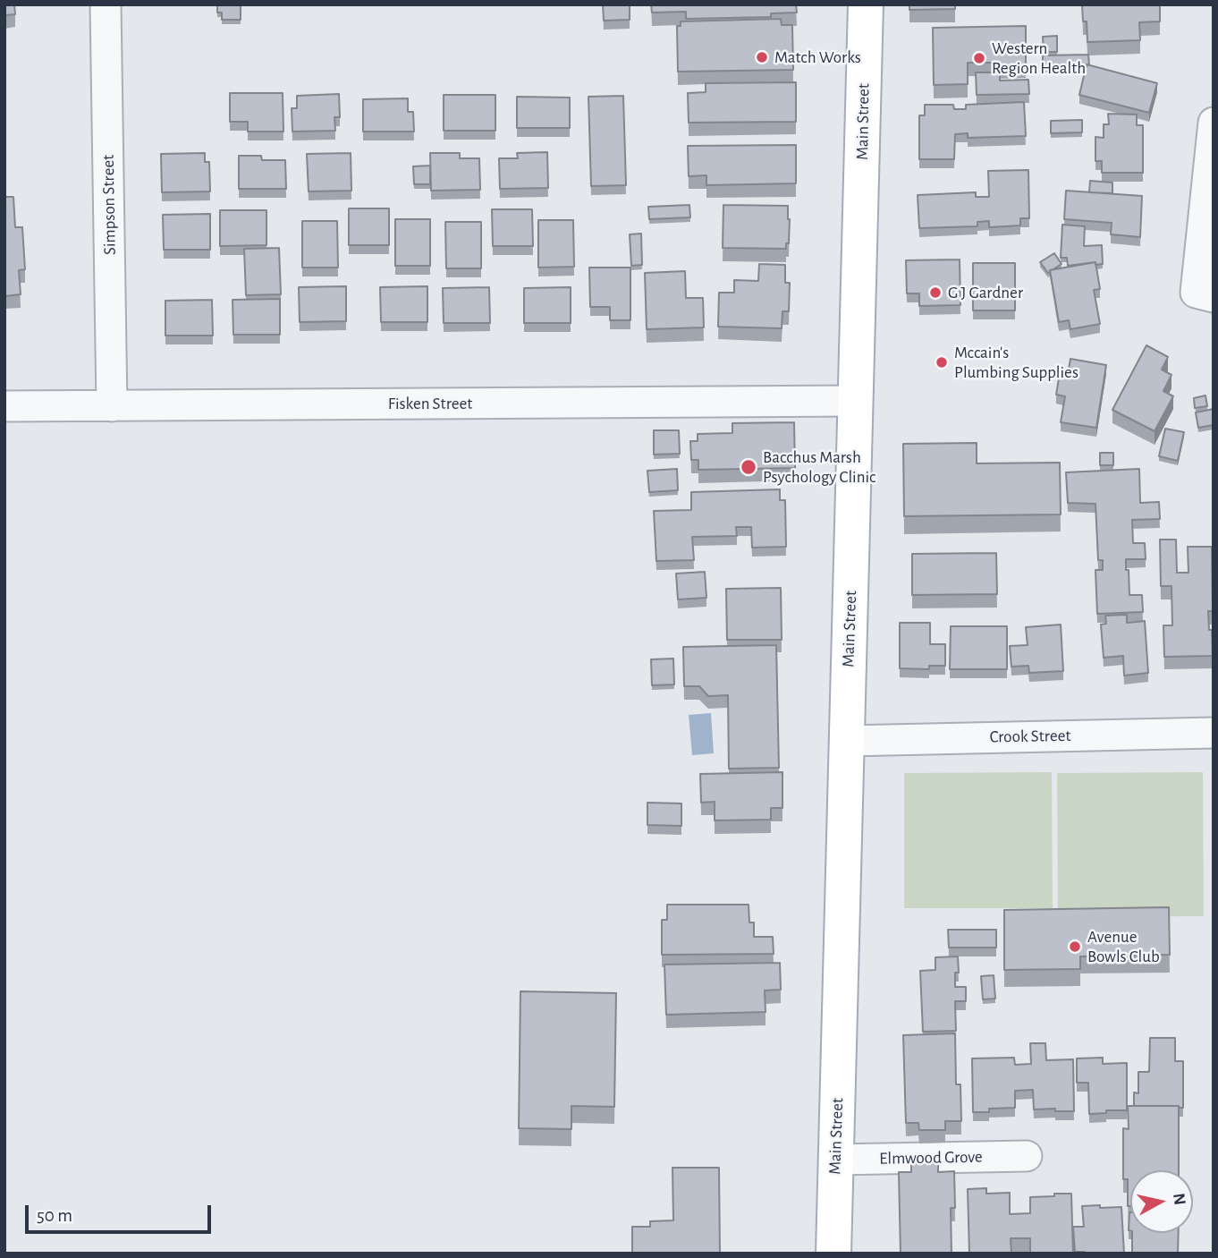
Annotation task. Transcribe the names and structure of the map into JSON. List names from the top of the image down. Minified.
{"streets":{"main road":["Main Street"],"street":["Simpson Street","Fisken Street","Crook Street","Elmwood Grove"]},"crossings":[["Main Street","Fisken Street"],["Main Street","Crook Street"],["Main Street","Elmwood Grove"],["Simpson Street","Fisken Street"]],"places":["Match Works","Western Region Health","G J Gardner","Mccain's Plumbing Supplies","Bacchus Marsh Psychology Clinic","Avenue Bowls Club"],"scale_bar":"50 m","north":"right"}
